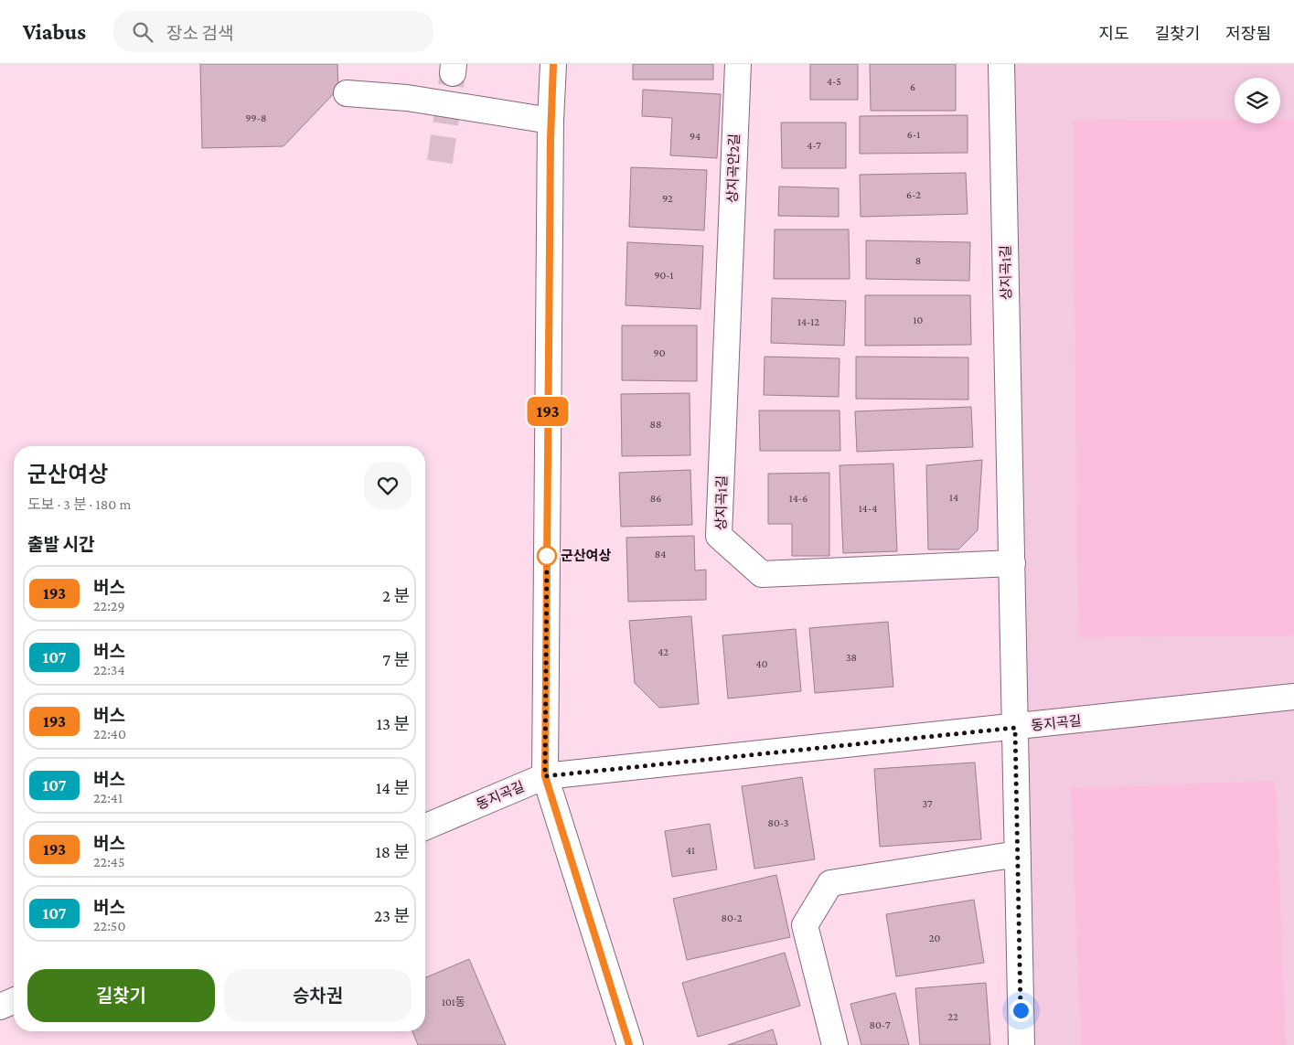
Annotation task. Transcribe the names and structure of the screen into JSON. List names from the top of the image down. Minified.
{"streets":{"street":["상지곡안2길","상지곡1길","동지곡길"]},"crossings":[["상지곡안2길","상지곡1길"],["상지곡1길","동지곡길"]],"places":["군산여상"],"lines":["bus line 193"],"house_numbers":["4-5","6","99-8","6-1","94","4-7","6-2","92","8","90-1","10","14-12","90","88","14","86","14-6","14-4","84","42","38","40","37","80-3","41","80-2","20","101동","22","80-7"],"page":{"header":"Viabus","search":"장소 검색","nav":["지도","길찾기","저장됨"],"on_map":"193","heading":[["군산여상","도보 · 3 분 · 180 m"],"출발 시간"],"list":[{"mark":"193","name":"버스","note":"22:29","value":"2 분"},{"mark":"107","name":"버스","note":"22:34","value":"7 분"},{"mark":"193","name":"버스","note":"22:40","value":"13 분"},{"mark":"107","name":"버스","note":"22:41","value":"14 분"},{"mark":"193","name":"버스","note":"22:45","value":"18 분"},{"mark":"107","name":"버스","note":"22:50","value":"23 분"}],"buttons":["길찾기","승차권"]}}
